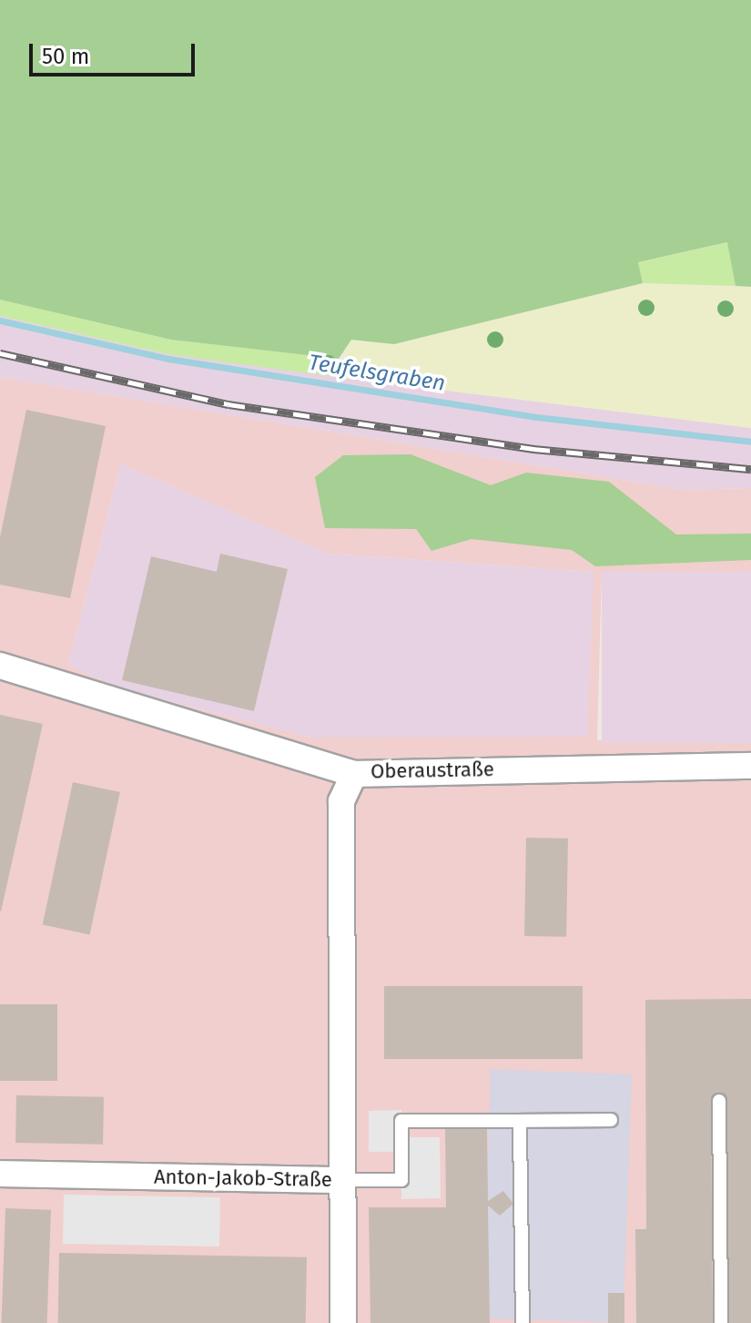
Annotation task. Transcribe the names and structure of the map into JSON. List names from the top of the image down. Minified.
{"streets":{"street":["Oberaustraße","Anton-Jakob-Straße"]},"water":["Teufelsgraben"],"scale_bar":"50 m"}
